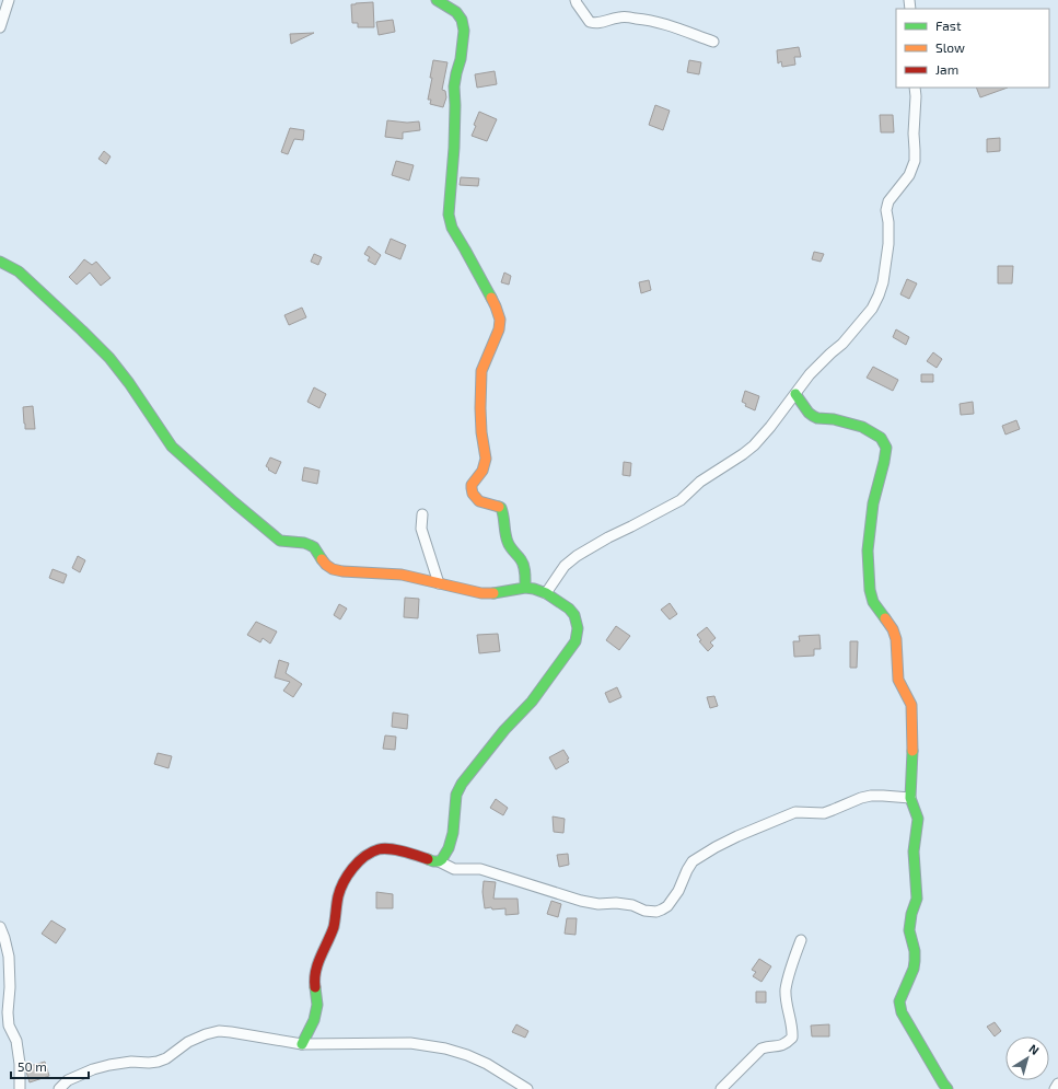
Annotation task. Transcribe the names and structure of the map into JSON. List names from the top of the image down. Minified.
{"legend":["Fast","Slow","Jam"],"scale_bar":"50 m","north":"top right"}
